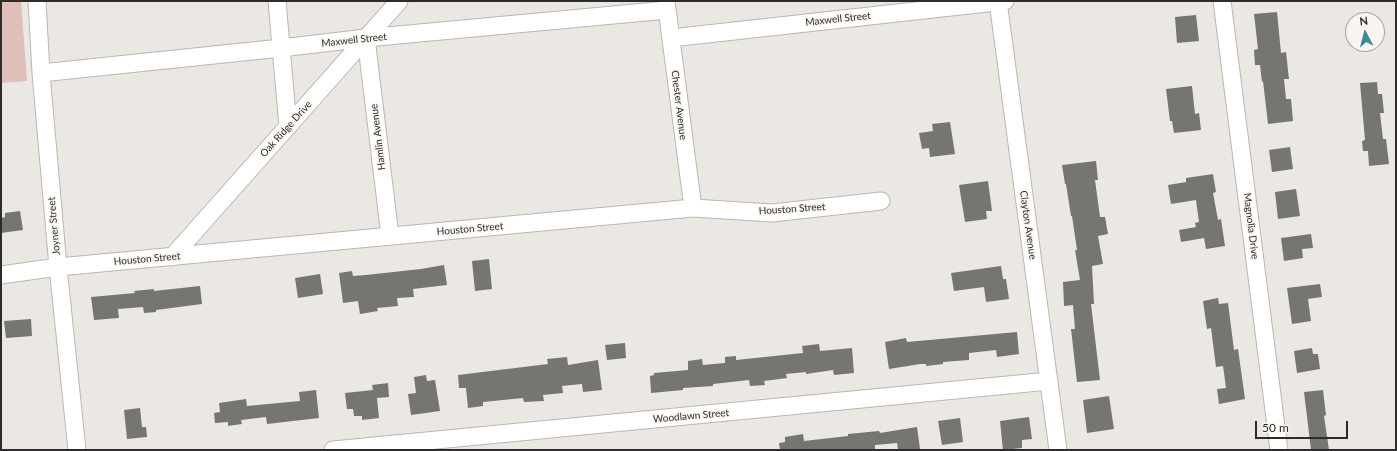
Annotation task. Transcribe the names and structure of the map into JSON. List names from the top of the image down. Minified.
{"streets":{"street":["Maxwell Street","Chester Avenue","Oak Ridge Drive","Hamlin Avenue","Houston Street","Clayton Avenue","Joyner Street","Magnolia Drive","Woodlawn Street"]},"crossings":[["Maxwell Street","Chester Avenue"],["Maxwell Street","Oak Ridge Drive"],["Maxwell Street","Hamlin Avenue"],["Maxwell Street","Clayton Avenue"],["Maxwell Street","Joyner Street"],["Chester Avenue","Houston Street"],["Oak Ridge Drive","Hamlin Avenue"],["Oak Ridge Drive","Houston Street"],["Hamlin Avenue","Houston Street"],["Houston Street","Joyner Street"],["Clayton Avenue","Woodlawn Street"]],"scale_bar":"50 m","north":"top"}
